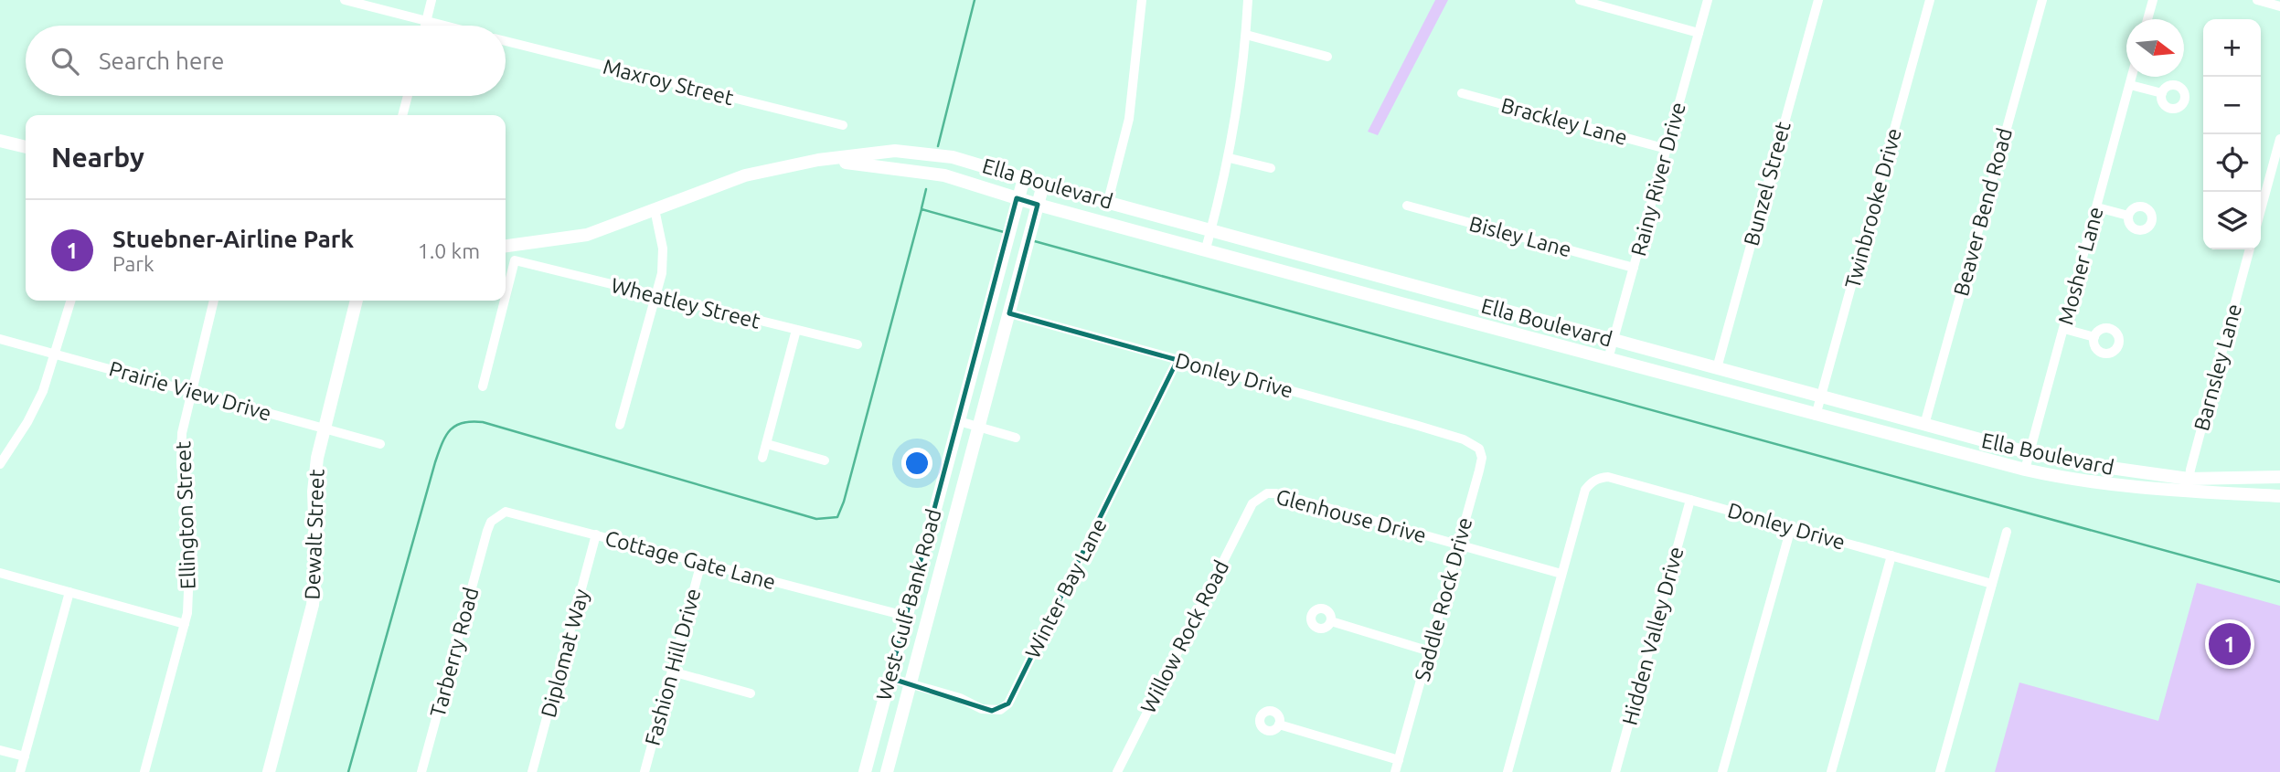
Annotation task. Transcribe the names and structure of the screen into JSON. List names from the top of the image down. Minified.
{"streets":{"main road":["Ella Boulevard","Dewalt Street","West Gulf Bank Road"],"street":["Maxroy Street","Brackley Lane","Rainy River Drive","Bunzel Street","Twinbrooke Drive","Beaver Bend Road","Bisley Lane","Mosher Lane","Wheatley Street","Barnsley Lane","Donley Drive","Prairie View Drive","Ellington Street","Glenhouse Drive","Cottage Gate Lane","Winter Bay Lane","Saddle Rock Drive","Hidden Valley Drive","Willow Rock Road","Tarberry Road","Diplomat Way","Fashion Hill Drive"]},"crossings":[["Brackley Lane","Rainy River Drive"],["Rainy River Drive","Ella Boulevard"],["Rainy River Drive","Bisley Lane"],["Ella Boulevard","Bunzel Street"],["Ella Boulevard","Twinbrooke Drive"],["Ella Boulevard","Beaver Bend Road"],["Ella Boulevard","Mosher Lane"],["Ella Boulevard","Barnsley Lane"],["Ella Boulevard","West Gulf Bank Road"],["Donley Drive","Glenhouse Drive"],["Donley Drive","Winter Bay Lane"],["Donley Drive","Saddle Rock Drive"],["Donley Drive","West Gulf Bank Road"],["Donley Drive","Hidden Valley Drive"],["Prairie View Drive","Ellington Street"],["Prairie View Drive","Dewalt Street"],["Glenhouse Drive","Saddle Rock Drive"],["Glenhouse Drive","Willow Rock Road"],["Cottage Gate Lane","West Gulf Bank Road"],["Cottage Gate Lane","Tarberry Road"],["Cottage Gate Lane","Diplomat Way"],["Cottage Gate Lane","Fashion Hill Drive"],["Winter Bay Lane","West Gulf Bank Road"]],"north":"right","page":{"map_buttons":["+","−"],"search":"Search here","heading":"Nearby","list":[{"mark":"1","name":"Stuebner-Airline Park","note":"Park","value":"1.0 km"}],"pins":"1"}}
